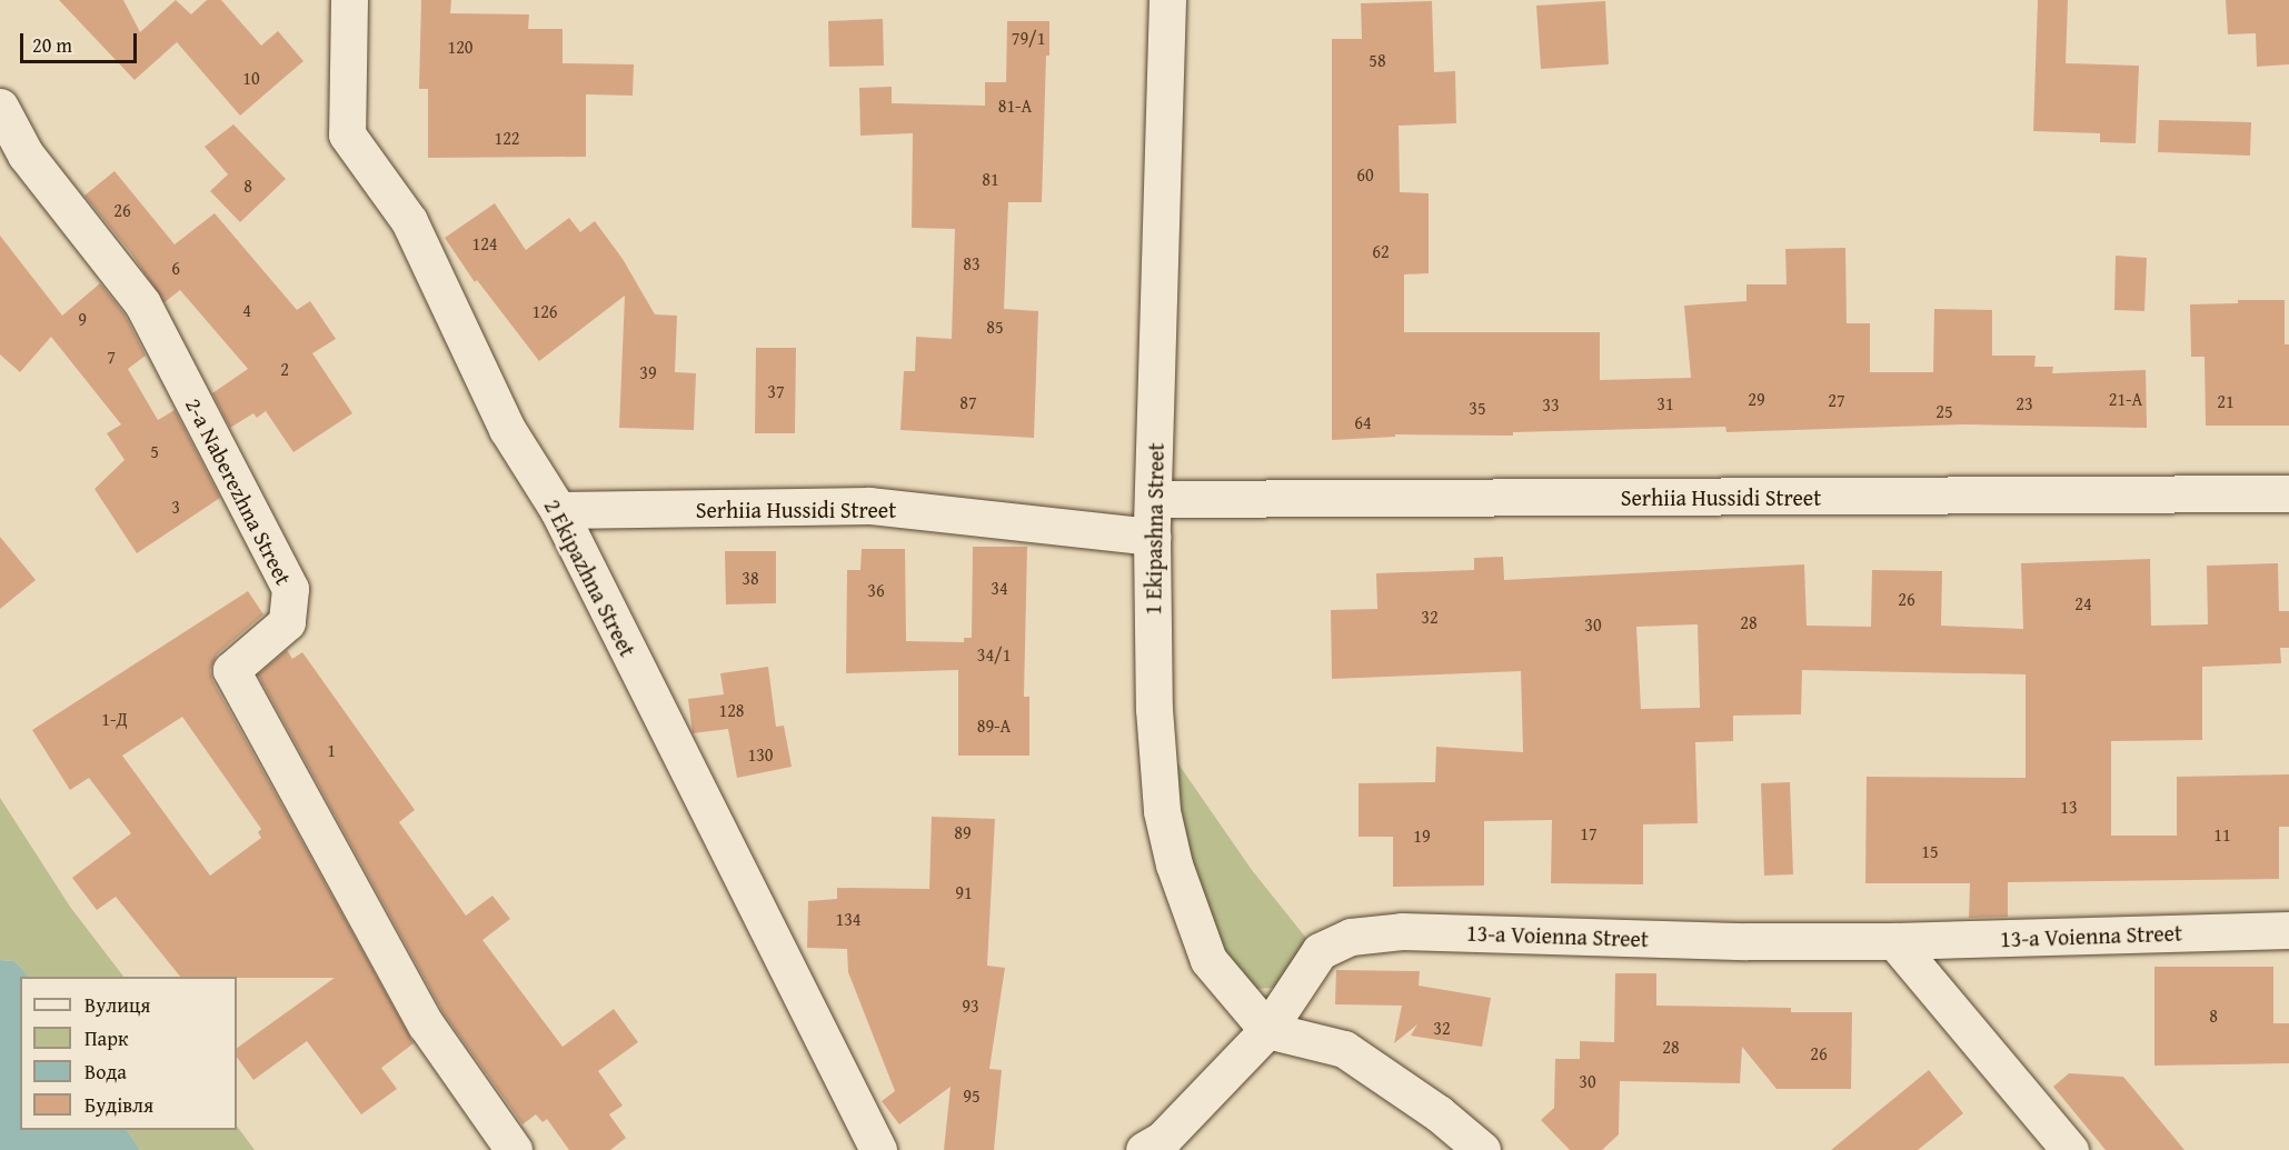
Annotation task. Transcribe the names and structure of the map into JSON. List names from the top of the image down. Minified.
{"streets":{"street":["2-a Naberezhna Street","Serhiia Hussidi Street","1 Ekipashna Street","2 Ekipazhna Street","13-a Voienna Street"]},"crossings":[["Serhiia Hussidi Street","1 Ekipashna Street"],["Serhiia Hussidi Street","2 Ekipazhna Street"],["1 Ekipashna Street","13-a Voienna Street"]],"house_numbers":["79/1","120","58","10","81-А","122","60","81","8","26","124","62","83","6","4","126","9","85","7","2","39","37","29","21-А","27","21","87","31","23","33","35","25","64","5","3","38","34","36","26","24","32","28","30","34/1","128","1-Д","89-А","1","130","13","89","17","11","19","15","91","134","93","8","32","28","26","30","95"],"legend":["Вулиця","Парк","Вода","Будівля"],"scale_bar":"20 m"}
